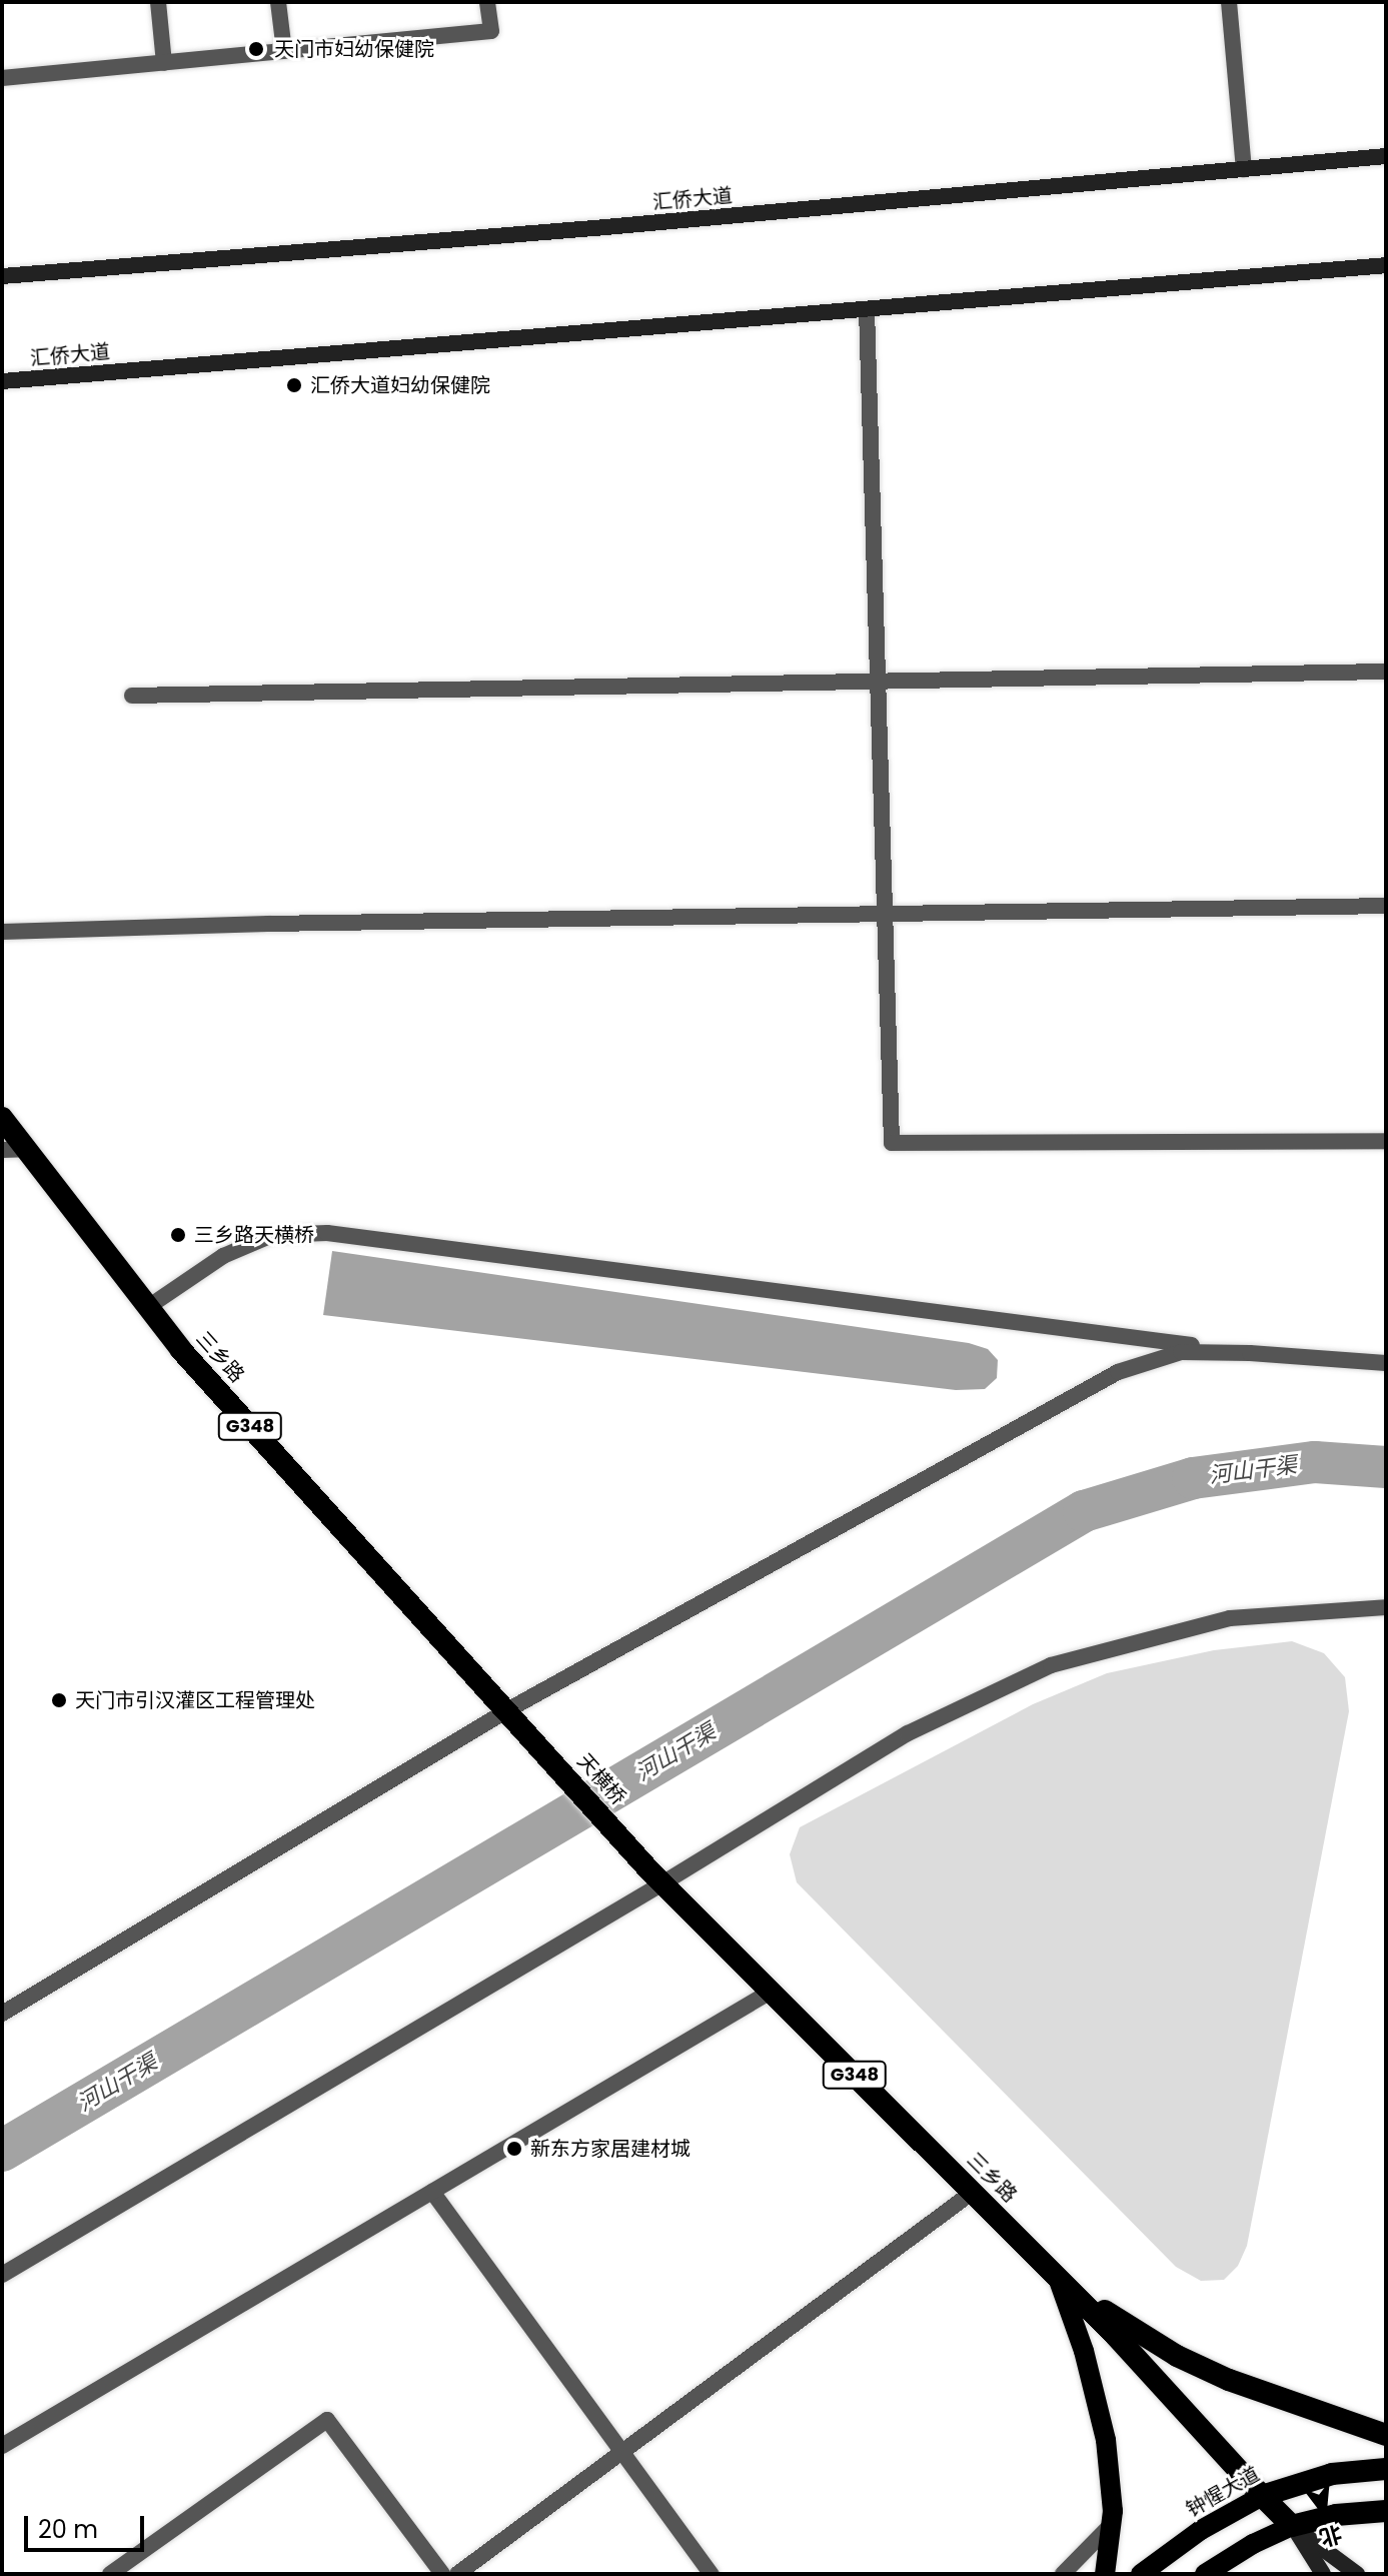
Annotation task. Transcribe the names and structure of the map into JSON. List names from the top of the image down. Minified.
{"streets":{"highway":["三乡路","G348","天横桥","钟惺大道"],"main road":["汇侨大道"]},"crossings":[["三乡路","天横桥"],["三乡路","钟惺大道"]],"water":["河山干渠"],"places":["天门市妇幼保健院","汇侨大道妇幼保健院","三乡路天横桥","天门市引汉灌区工程管理处","新东方家居建材城"],"scale_bar":"20 m","north":"bottom"}
